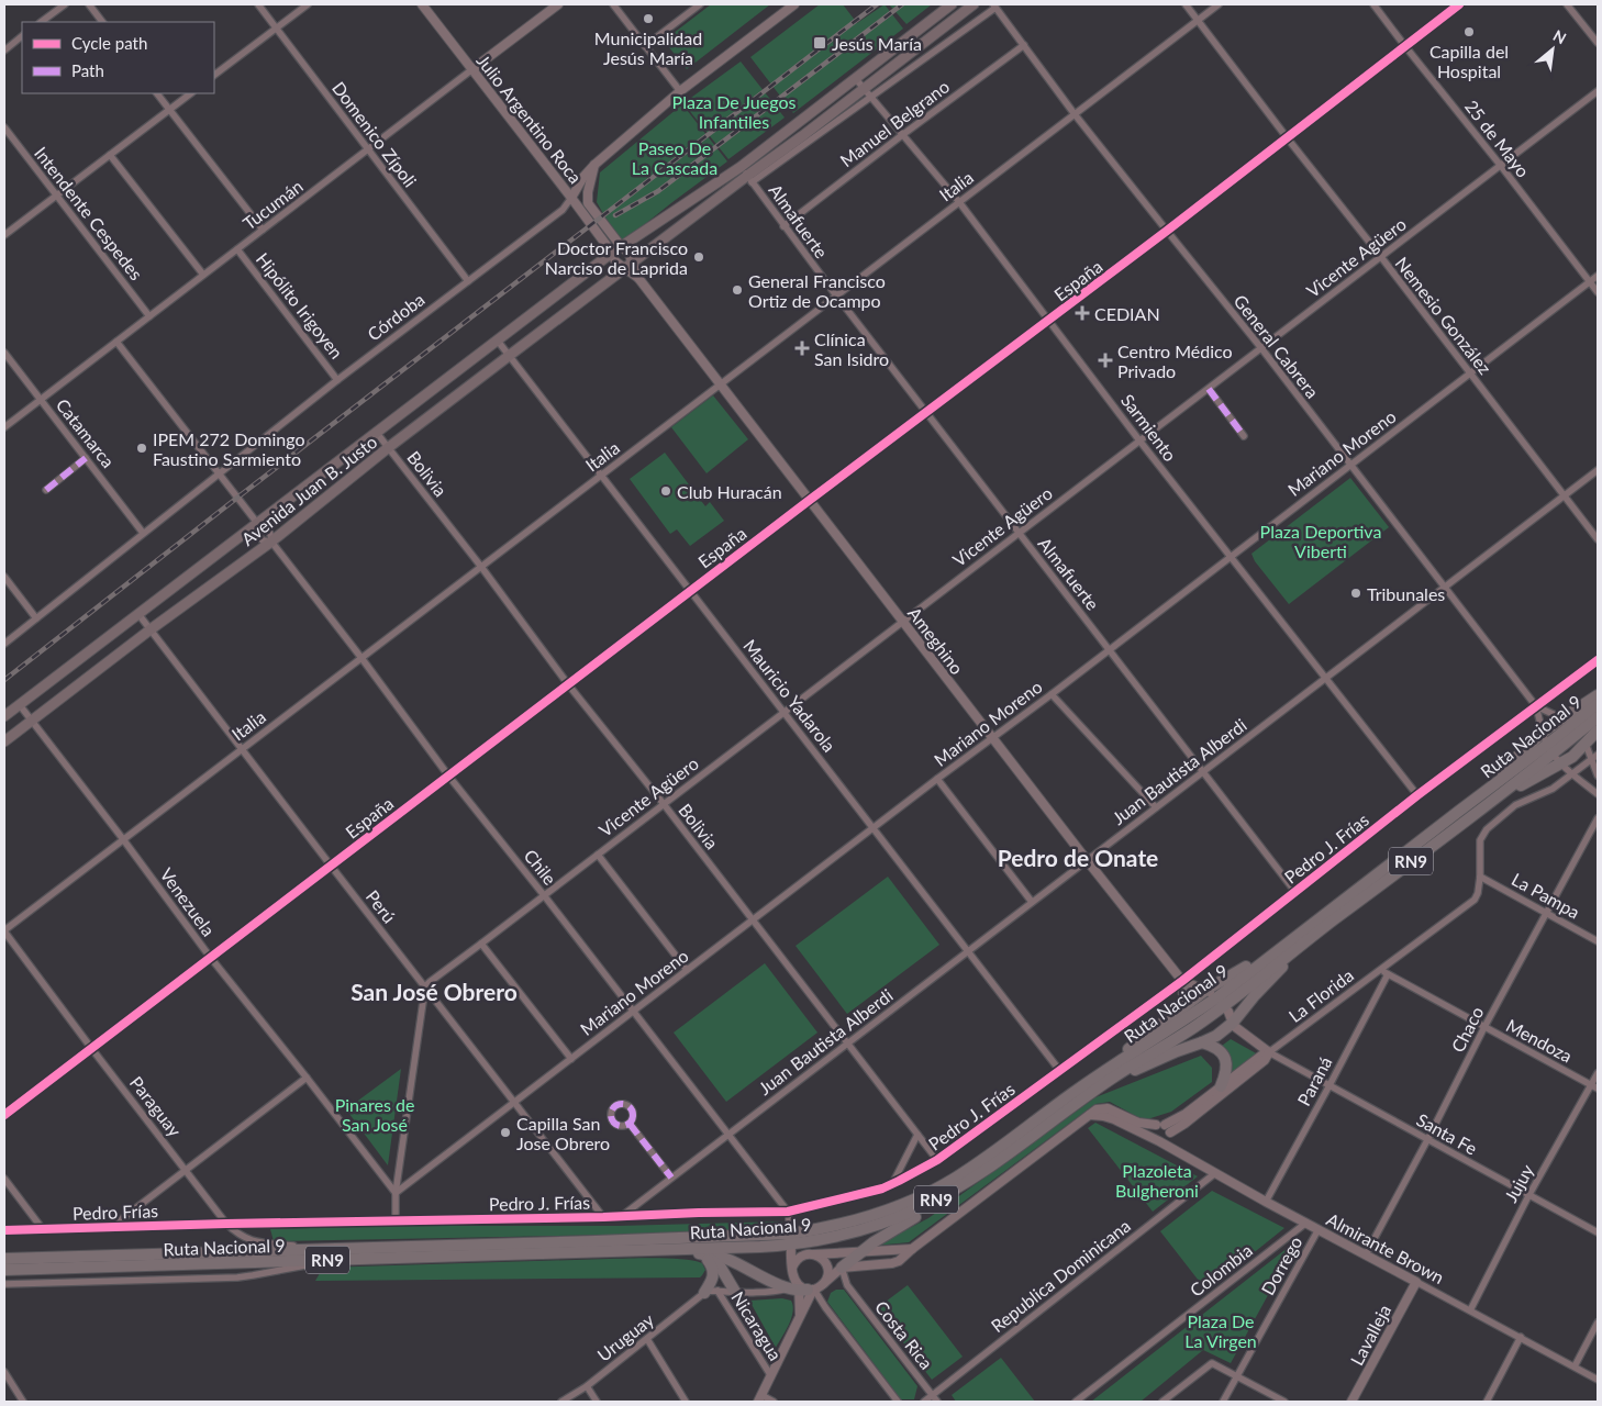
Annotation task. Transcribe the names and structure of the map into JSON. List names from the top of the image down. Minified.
{"streets":{"highway":["Ruta Nacional 9","RN9"],"main road":["Avenida Juan B. Justo"],"street":["Julio Argentino Roca","Manuel Belgrano","Domenico Zípoli","25 de Mayo","Italia","Tucumán","Intendente Cespedes","Almafuerte","Vicente Agüero","España","Hipólito Irigoyen","Nemesio González","Córdoba","General Cabrera","Sarmiento","Catamarca","Mariano Moreno","Bolivia","Ameghino","Mauricio Yadarola","Juan Bautista Alberdi","Pedro J. Frías","Chile","La Pampa","Venezuela","Perú","La Florida","Chaco","Mendoza","Paraná","Paraguay","Santa Fe","Jujuy","Pedro Frías","Almirante Brown","Dorrego","Colombia","Republica Dominicana","Nicaragua","Costa Rica","Lavalleja","Uruguay"]},"crossings":[["Julio Argentino Roca","Tucumán"],["Julio Argentino Roca","Córdoba"],["Julio Argentino Roca","Avenida Juan B. Justo"],["Julio Argentino Roca","Ameghino"],["Manuel Belgrano","Almafuerte"],["Manuel Belgrano","General Cabrera"],["Manuel Belgrano","Sarmiento"],["Domenico Zípoli","Tucumán"],["Domenico Zípoli","Córdoba"],["25 de Mayo","Vicente Agüero"],["25 de Mayo","España"],["25 de Mayo","Mariano Moreno"],["Italia","Almafuerte"],["Italia","Nemesio González"],["Italia","General Cabrera"],["Italia","Sarmiento"],["Italia","Bolivia"],["Italia","Ameghino"],["Italia","Mauricio Yadarola"],["Italia","Chile"],["Italia","Venezuela"],["Italia","Perú"],["Italia","Paraguay"],["Tucumán","Intendente Cespedes"],["Tucumán","Hipólito Irigoyen"],["Tucumán","Catamarca"],["Almafuerte","Vicente Agüero"],["Almafuerte","España"],["Almafuerte","Mariano Moreno"],["Almafuerte","Avenida Juan B. Justo"],["Almafuerte","Juan Bautista Alberdi"],["Almafuerte","Pedro J. Frías"],["Vicente Agüero","Nemesio González"],["Vicente Agüero","General Cabrera"],["Vicente Agüero","Sarmiento"],["Vicente Agüero","Bolivia"],["Vicente Agüero","Ameghino"],["Vicente Agüero","Mauricio Yadarola"],["Vicente Agüero","Chile"],["Vicente Agüero","Perú"],["España","Nemesio González"],["España","General Cabrera"],["España","Sarmiento"],["España","Bolivia"],["España","Ameghino"],["España","Mauricio Yadarola"],["España","Chile"],["España","Venezuela"],["España","Perú"],["España","Paraguay"],["Hipólito Irigoyen","Córdoba"],["Nemesio González","Mariano Moreno"],["Nemesio González","Juan Bautista Alberdi"],["Córdoba","Catamarca"],["Córdoba","Chile"],["General Cabrera","Mariano Moreno"],["General Cabrera","Juan Bautista Alberdi"],["General Cabrera","Pedro J. Frías"],["Sarmiento","Mariano Moreno"],["Sarmiento","Juan Bautista Alberdi"],["Sarmiento","Pedro J. Frías"],["Mariano Moreno","Bolivia"],["Mariano Moreno","Ameghino"],["Mariano Moreno","Mauricio Yadarola"],["Mariano Moreno","Chile"],["Mariano Moreno","Venezuela"],["Mariano Moreno","Perú"],["Bolivia","Avenida Juan B. Justo"],["Bolivia","Juan Bautista Alberdi"],["Bolivia","Pedro J. Frías"],["Avenida Juan B. Justo","Ameghino"],["Avenida Juan B. Justo","Mauricio Yadarola"],["Avenida Juan B. Justo","Chile"],["Avenida Juan B. Justo","Venezuela"],["Avenida Juan B. Justo","Perú"],["Ameghino","Juan Bautista Alberdi"],["Ameghino","Pedro J. Frías"],["Mauricio Yadarola","Juan Bautista Alberdi"],["Mauricio Yadarola","Pedro J. Frías"],["Ruta Nacional 9","RN9"],["Ruta Nacional 9","Paraguay"],["Juan Bautista Alberdi","Pedro J. Frías"],["Juan Bautista Alberdi","Chile"],["Pedro J. Frías","Chile"],["Pedro J. Frías","Perú"],["Pedro J. Frías","Paraguay"],["Pedro J. Frías","Pedro Frías"],["La Pampa","La Florida"],["La Pampa","Chaco"],["La Florida","Mendoza"],["La Florida","Santa Fe"],["La Florida","Almirante Brown"],["Chaco","Mendoza"],["Chaco","Santa Fe"],["Chaco","Almirante Brown"],["Mendoza","Paraná"],["Mendoza","Jujuy"],["Paraná","Santa Fe"],["Paraná","Almirante Brown"],["Paraguay","Pedro Frías"],["Santa Fe","Jujuy"],["Jujuy","Almirante Brown"],["Almirante Brown","Dorrego"],["Almirante Brown","Colombia"],["Almirante Brown","Republica Dominicana"],["Almirante Brown","Lavalleja"],["Republica Dominicana","Costa Rica"]],"districts":["Pedro de Onate","San José Obrero"],"parks":["Plaza De Juegos Infantiles","Paseo De La Cascada","Plaza Deportiva Viberti","Pinares de San José","Plazoleta Bulgheroni","Plaza De La Virgen"],"places":{"other":["Municipalidad Jesús María","Capilla del Hospital","Doctor Francisco Narciso de Laprida","General Francisco Ortiz de Ocampo","IPEM 272 Domingo Faustino Sarmiento","Club Huracán","Tribunales","Capilla San Jose Obrero"],"transit":["Jesús María"],"health":["CEDIAN","Clínica San Isidro","Centro Médico Privado"]},"legend":["Cycle path","Path"],"north":"top right"}
